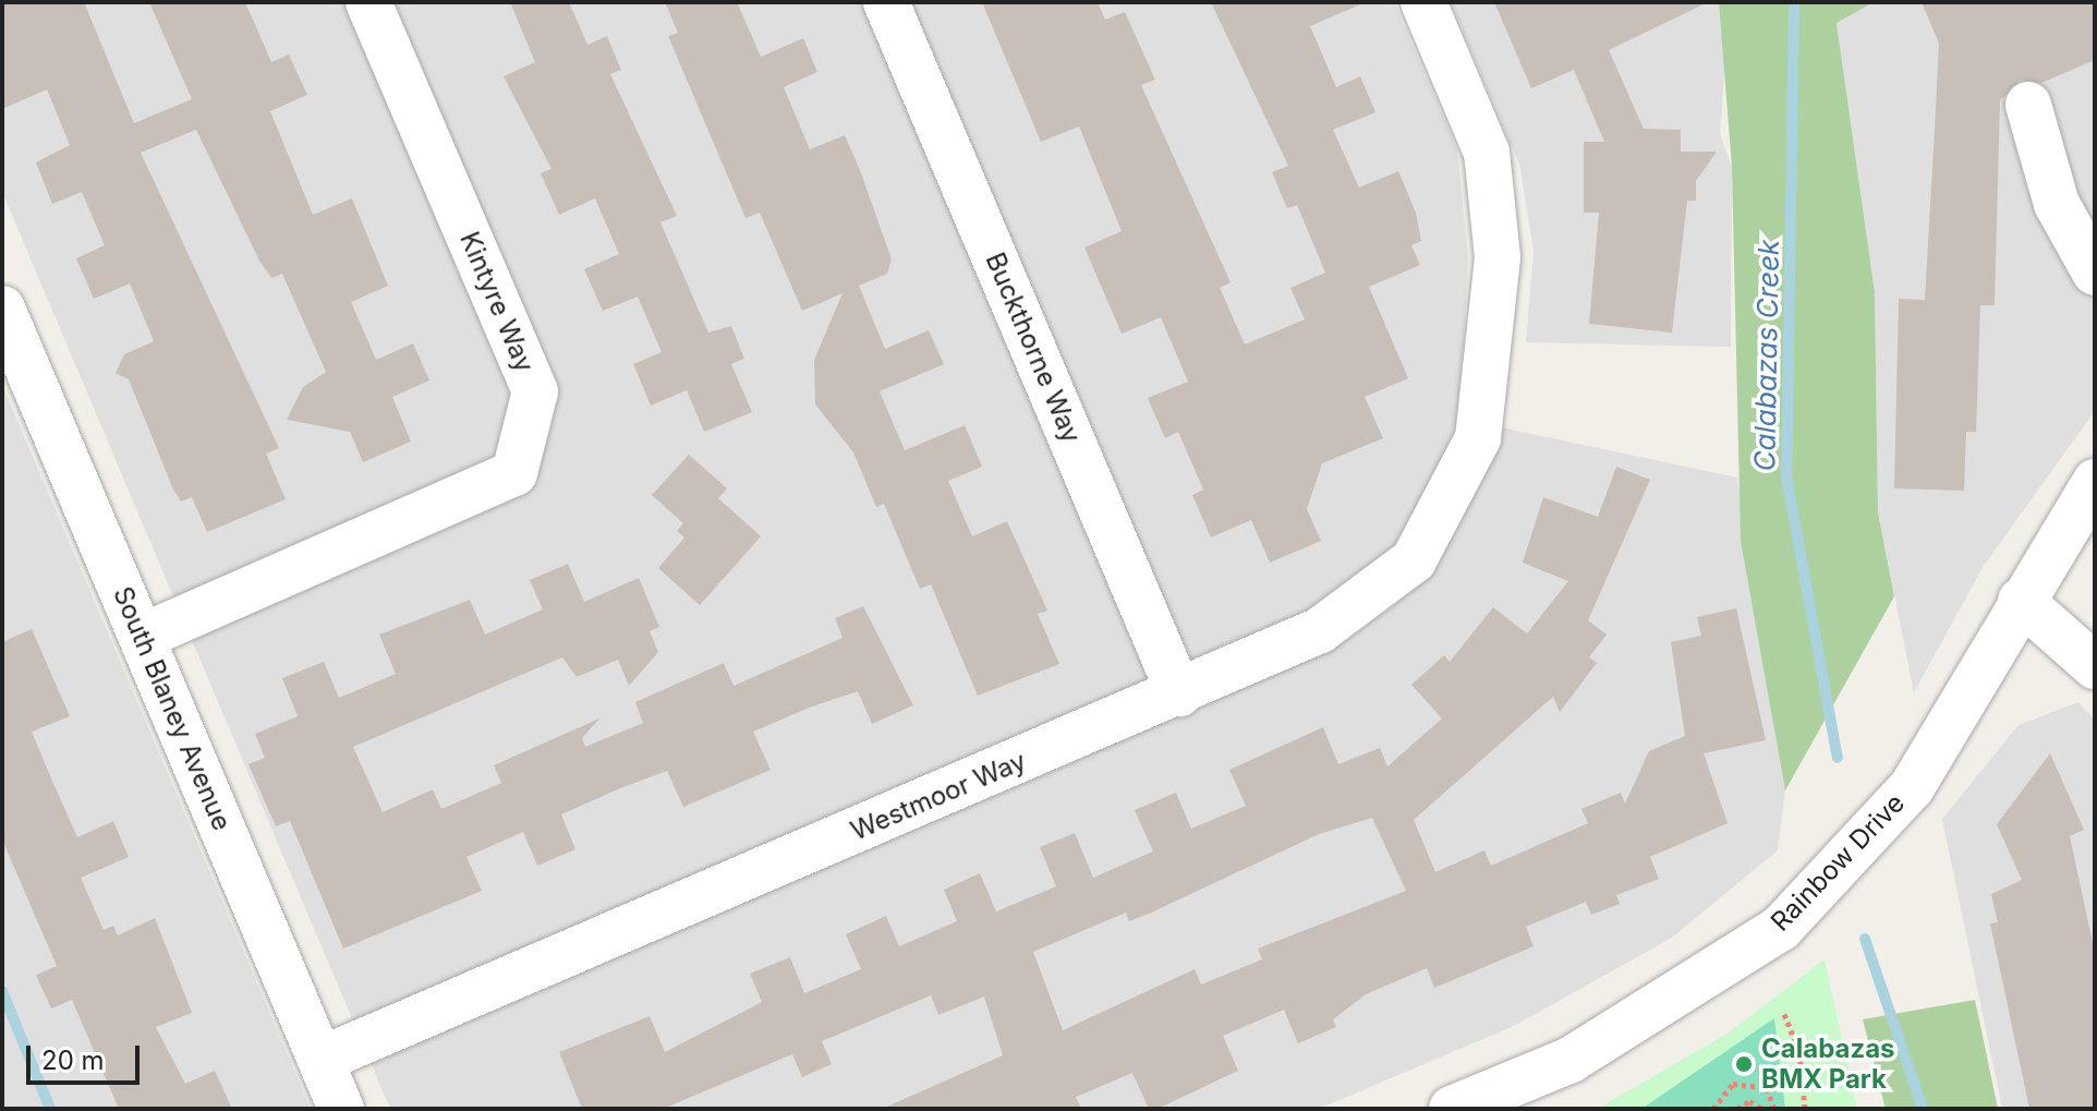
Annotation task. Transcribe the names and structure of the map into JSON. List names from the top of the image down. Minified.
{"streets":{"street":["Kintyre Way","Buckthorne Way","South Blaney Avenue","Westmoor Way","Rainbow Drive"]},"crossings":[["Kintyre Way","South Blaney Avenue"],["Buckthorne Way","Westmoor Way"],["South Blaney Avenue","Westmoor Way"]],"water":["Calabazas Creek"],"places":["Calabazas BMX Park"],"scale_bar":"20 m"}
